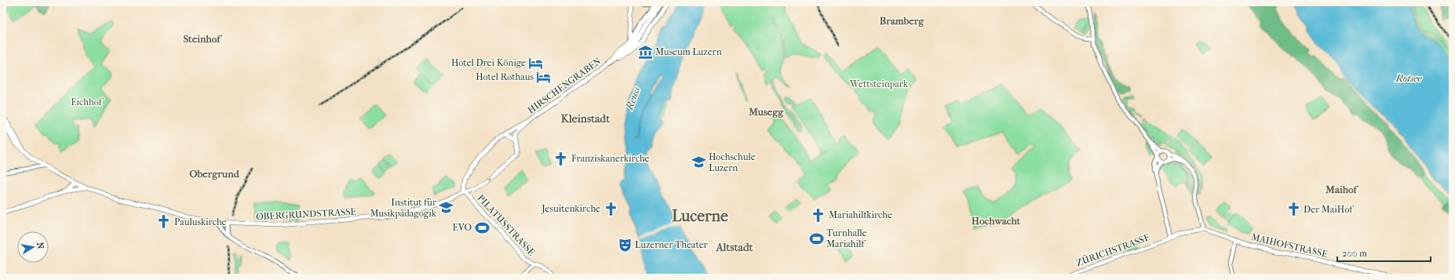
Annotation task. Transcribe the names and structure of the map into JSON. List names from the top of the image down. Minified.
{"streets":{"main road":["HIRSCHENGRABEN","OBERGRUNDSTRASSE","PILATUSSTRASSE","MAIHOFSTRASSE","ZÜRICHSTRASSE"]},"crossings":[["OBERGRUNDSTRASSE","PILATUSSTRASSE"],["MAIHOFSTRASSE","ZÜRICHSTRASSE"]],"districts":["Bramberg","Steinhof","Musegg","Kleinstadt","Obergrund","Maihof","Lucerne","Hochwacht","Altstadt"],"water":["Rotsee","Reuss"],"parks":["Wettsteinpark","Eichhof"],"places":{"museum":["Museum Luzern"],"hotel":["Hotel Drei Könige","Hotel Rothaus"],"church":["Franziskanerkirche","Jesuitenkirche","Der MaiHof","Mariahilfkirche","Pauluskirche"],"school or university":["Hochschule Luzern","Institut für Musikpädagogik"],"sports":["EVO","Turnhalle Mariahilf"],"theatre":["Luzerner Theater"]},"scale_bar":"200 m","north":"right"}
